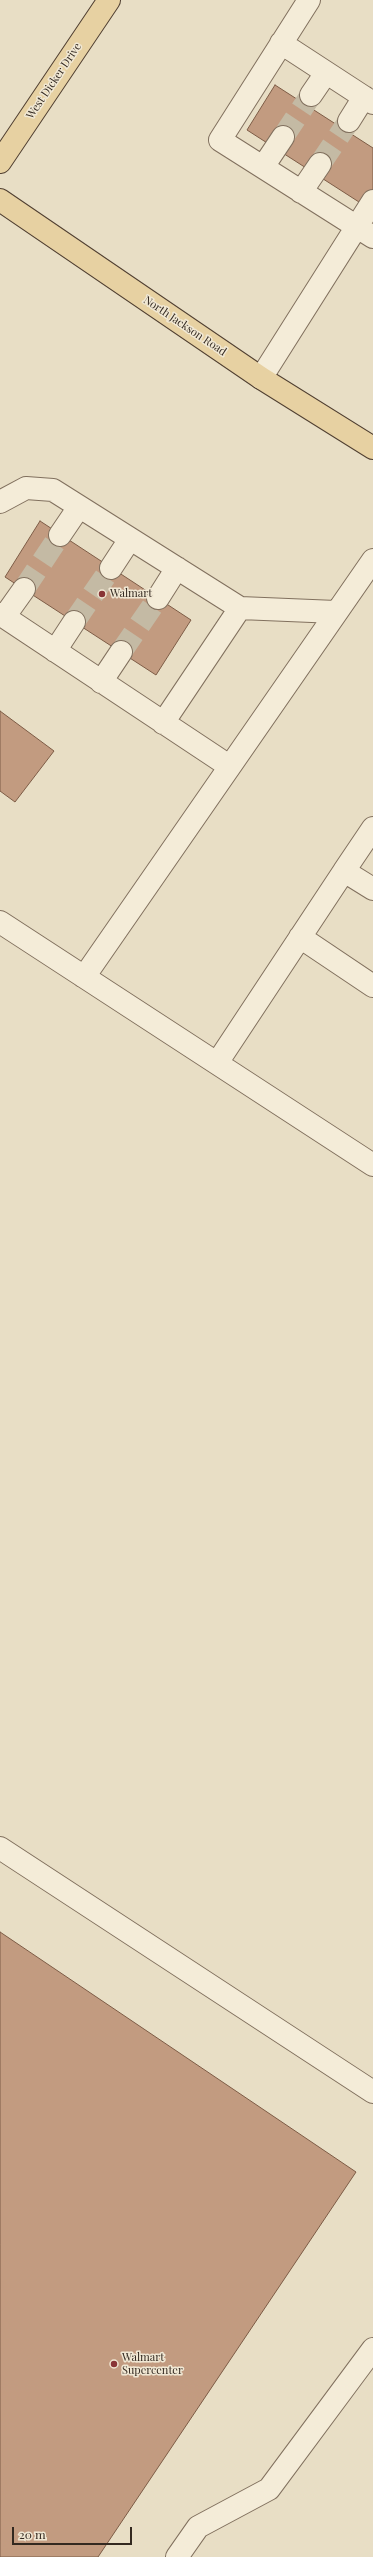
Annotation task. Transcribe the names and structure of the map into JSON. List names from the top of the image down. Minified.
{"streets":{"main road":["West Dicker Drive","North Jackson Road"]},"places":["Walmart","Walmart Supercenter"],"scale_bar":"20 m"}
